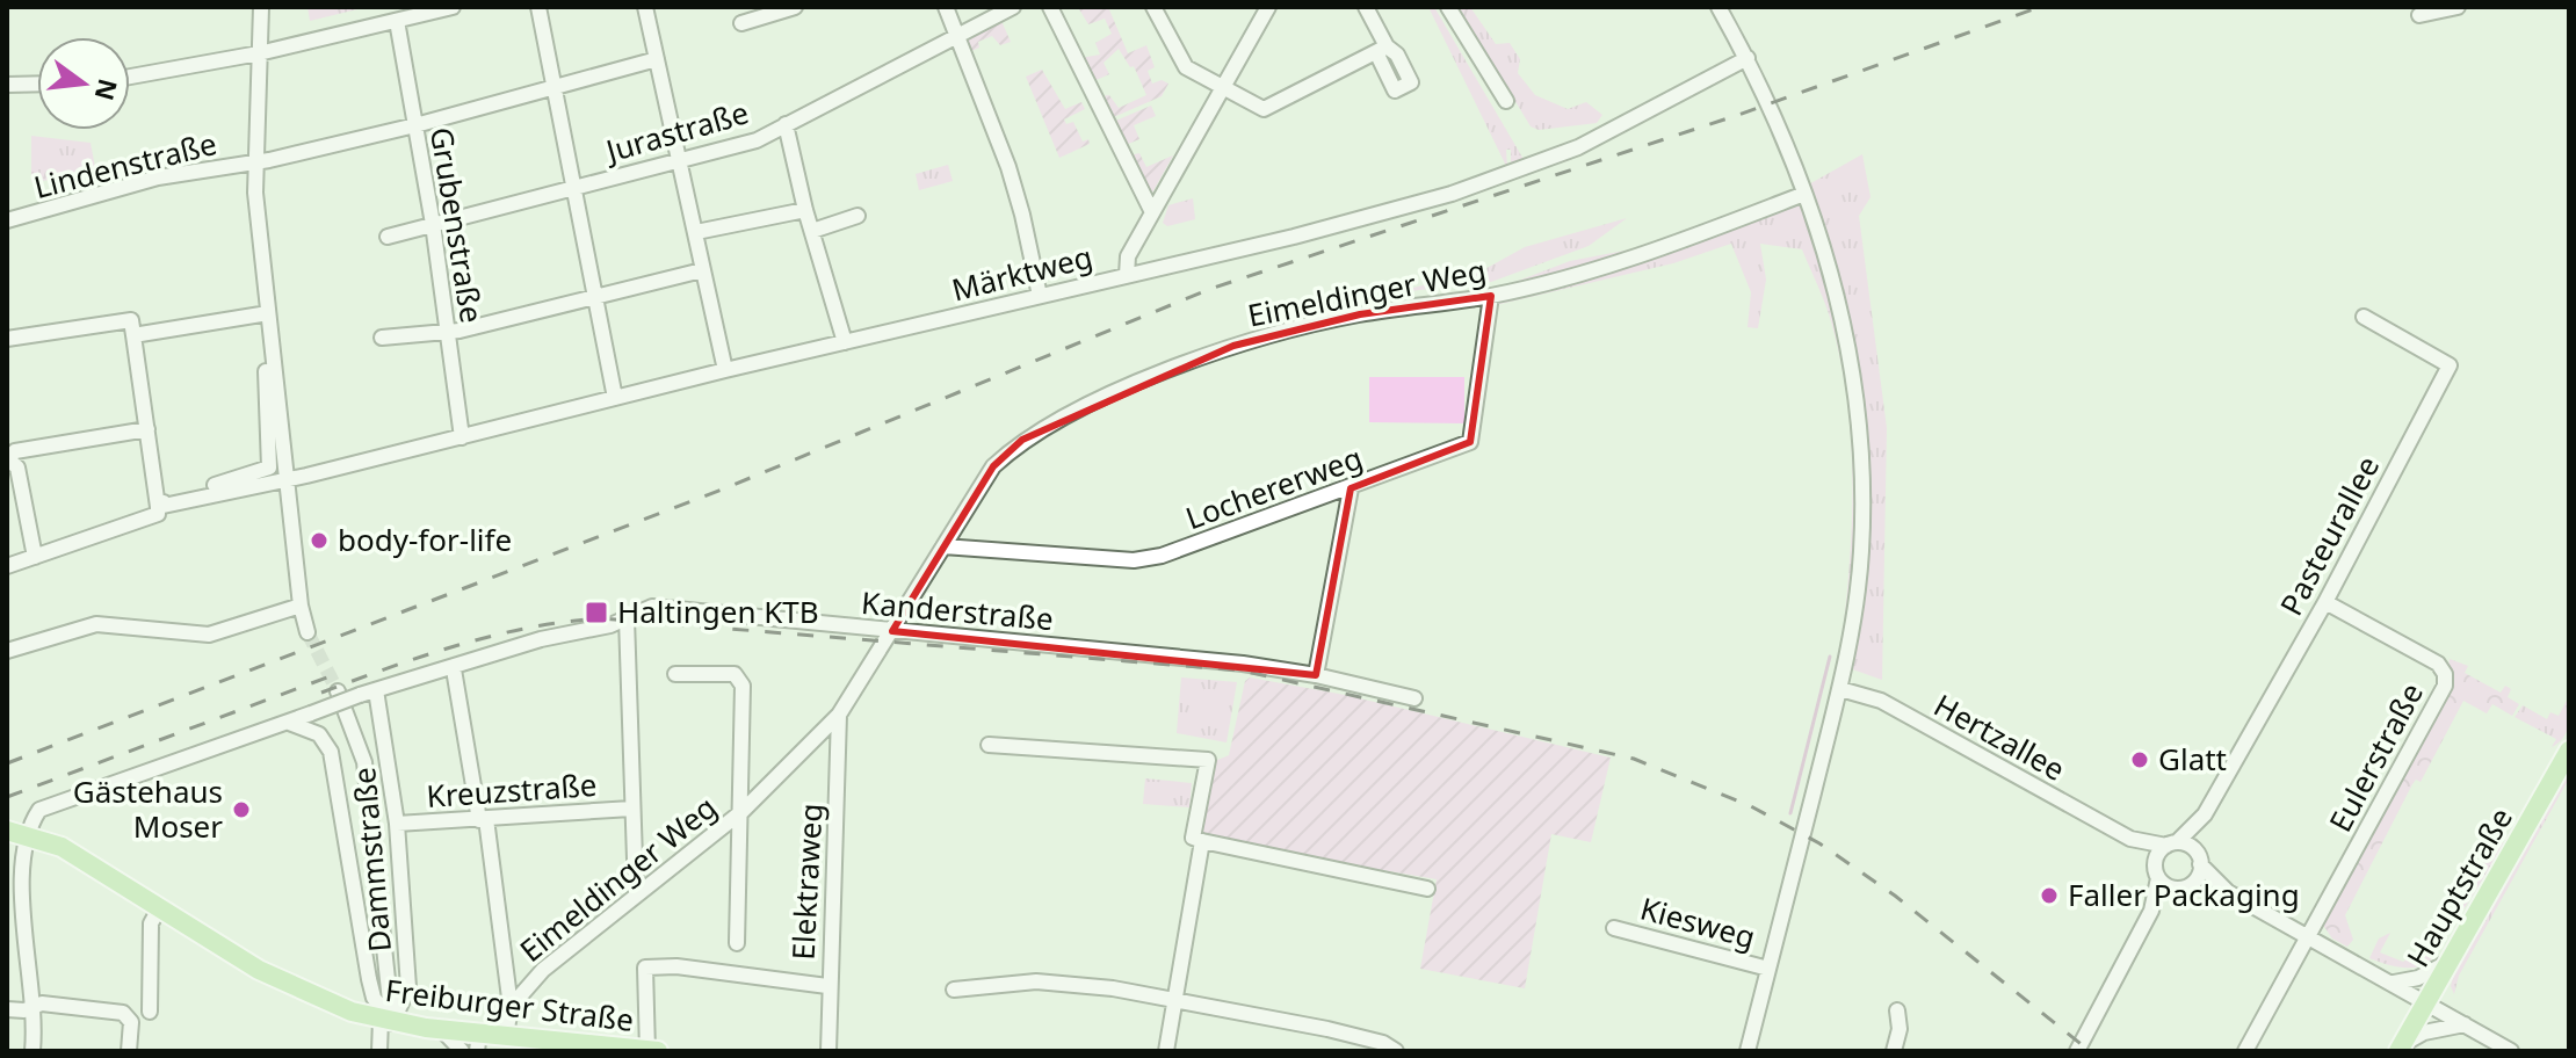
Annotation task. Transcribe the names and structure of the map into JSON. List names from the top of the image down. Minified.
{"streets":{"main road":["Hauptstraße","Freiburger Straße"],"street":["Jurastraße","Lindenstraße","Grubenstraße","Märktweg","Eimeldinger Weg","Lochererweg","Pasteurallee","Kanderstraße","Hertzallee","Eulerstraße","Kreuzstraße","Dammstraße","Elektraweg","Kiesweg"]},"crossings":[["Jurastraße","Grubenstraße"],["Lindenstraße","Grubenstraße"],["Grubenstraße","Märktweg"],["Eimeldinger Weg","Lochererweg"],["Eimeldinger Weg","Kanderstraße"],["Eimeldinger Weg","Elektraweg"],["Pasteurallee","Hertzallee"],["Pasteurallee","Eulerstraße"],["Kanderstraße","Dammstraße"],["Kanderstraße","Freiburger Straße"],["Hertzallee","Eulerstraße"],["Hertzallee","Hauptstraße"],["Kreuzstraße","Dammstraße"],["Dammstraße","Freiburger Straße"]],"places":{"other":["body-for-life","Glatt","Gästehaus Moser","Faller Packaging"],"transit":["Haltingen KTB"]},"north":"right"}
